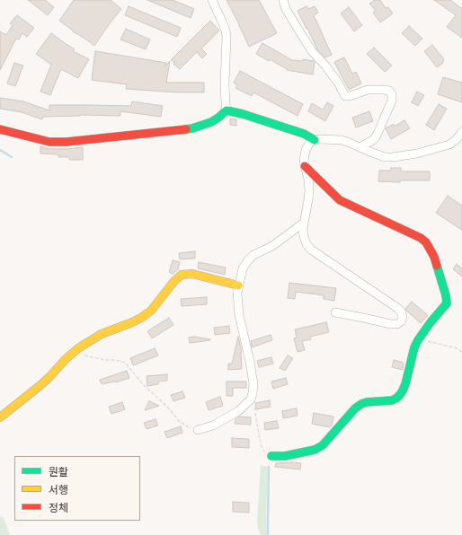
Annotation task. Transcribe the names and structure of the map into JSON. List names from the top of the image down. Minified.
{"legend":["원활","서행","정체"]}
